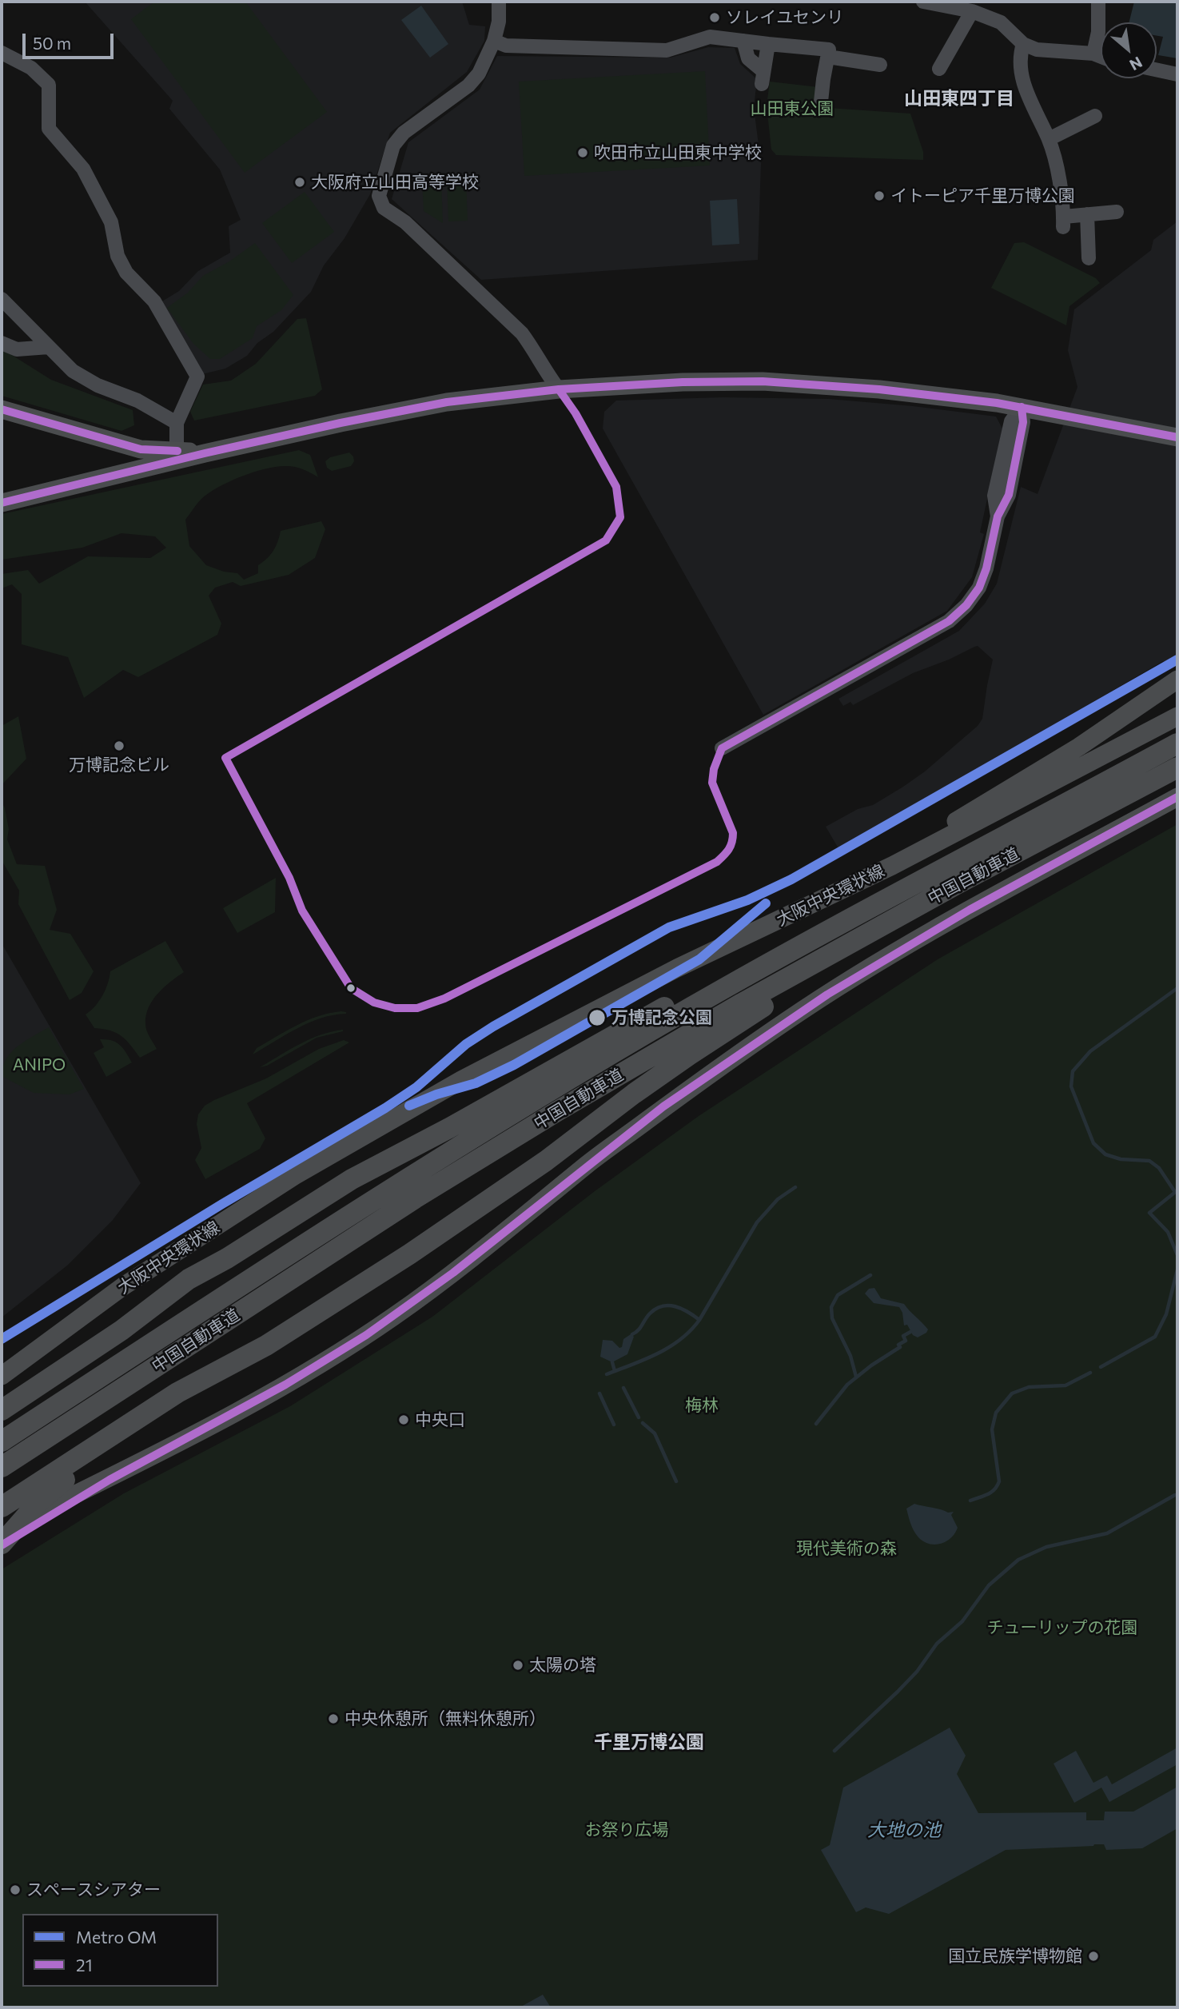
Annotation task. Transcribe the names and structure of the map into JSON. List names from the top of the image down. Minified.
{"streets":{"highway":["中国自動車道"],"main road":["大阪中央環状線"]},"districts":["山田東四丁目","千里万博公園"],"water":["大地の池"],"parks":["山田東公園","ANIPO","梅林","現代美術の森","チューリップの花園","お祭り広場"],"places":["ソレイユセンリ","吹田市立山田東中学校","大阪府立山田高等学校","イトーピア千里万博公園","万博記念ビル","万博記念公園","中央口","太陽の塔","中央休憩所（無料休憩所）","スペースシアター","国立民族学博物館"],"lines":["transit line 21","metro line OM"],"legend":["Metro OM","21"],"scale_bar":"50 m","north":"bottom right"}
